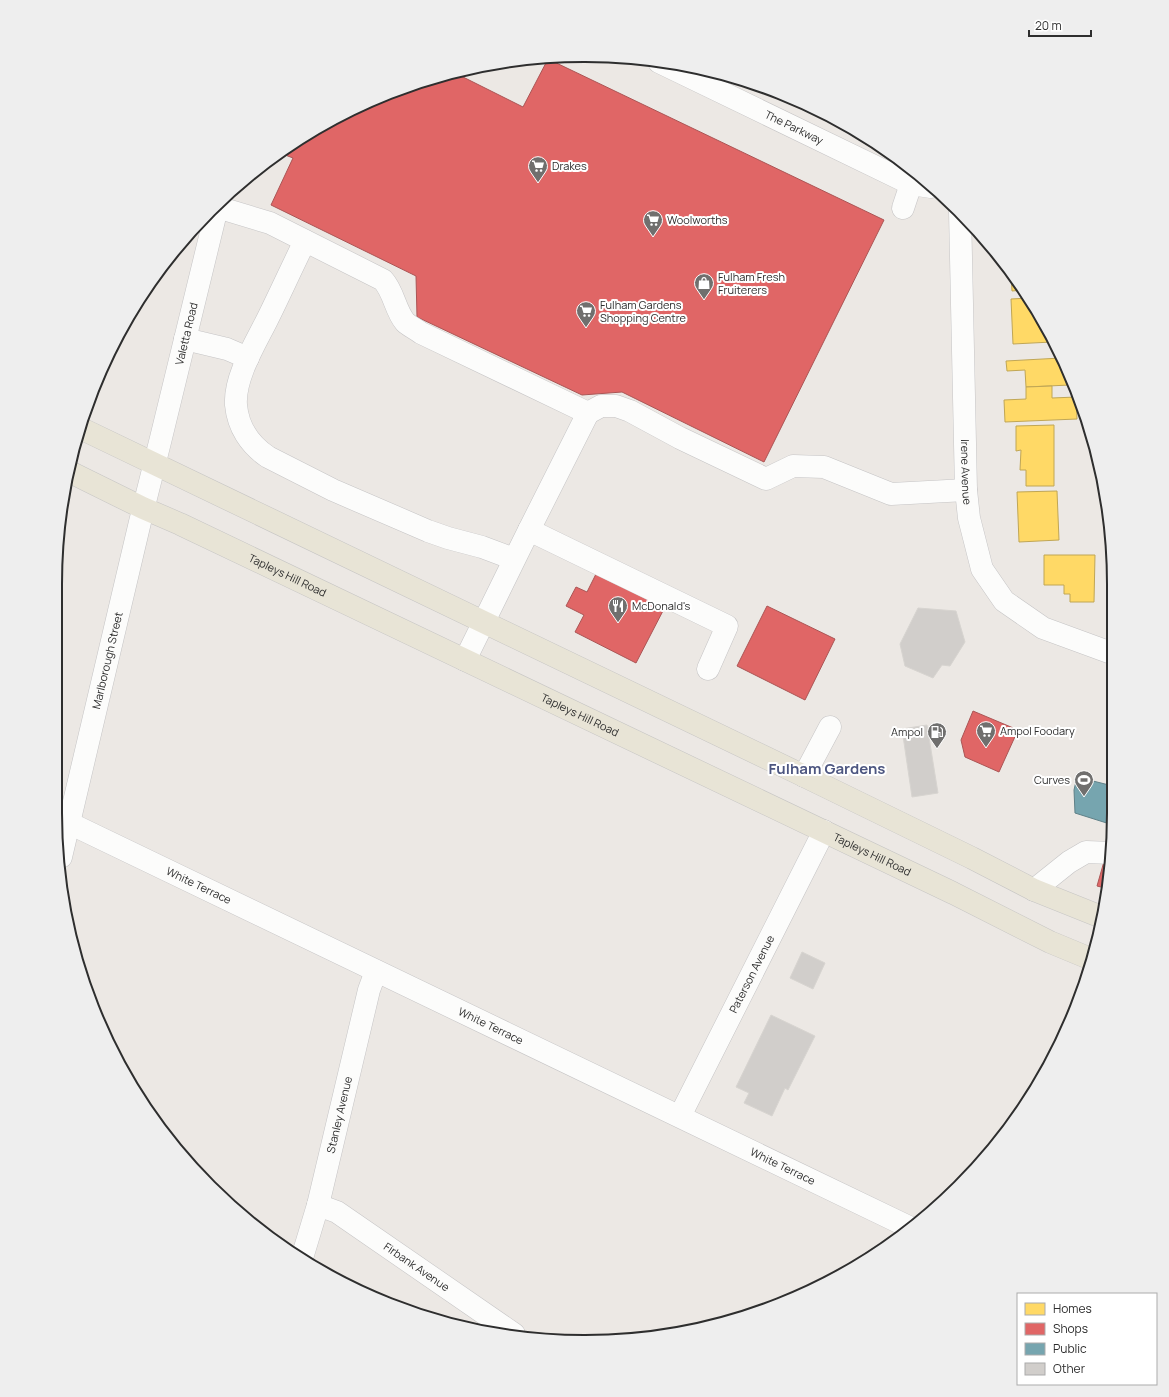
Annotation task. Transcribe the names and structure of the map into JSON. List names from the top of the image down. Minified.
{"streets":{"main road":["Tapleys Hill Road"],"street":["The Parkway","Valetta Road","Irene Avenue","Marlborough Street","White Terrace","Paterson Avenue","Stanley Avenue","Firbank Avenue"]},"crossings":[["Valetta Road","Marlborough Street"],["Tapleys Hill Road","Marlborough Street"],["Tapleys Hill Road","Paterson Avenue"],["Marlborough Street","White Terrace"],["White Terrace","Paterson Avenue"],["White Terrace","Stanley Avenue"],["Stanley Avenue","Firbank Avenue"]],"districts":["Fulham Gardens"],"places":{"supermarket":["Drakes","Woolworths","Fulham Gardens Shopping Centre","Ampol Foodary"],"shop":["Fulham Fresh Fruiterers"],"restaurant":["McDonald's"],"fuel station":["Ampol"],"sports":["Curves"]},"legend":["Homes","Shops","Public","Other"],"scale_bar":"20 m"}
